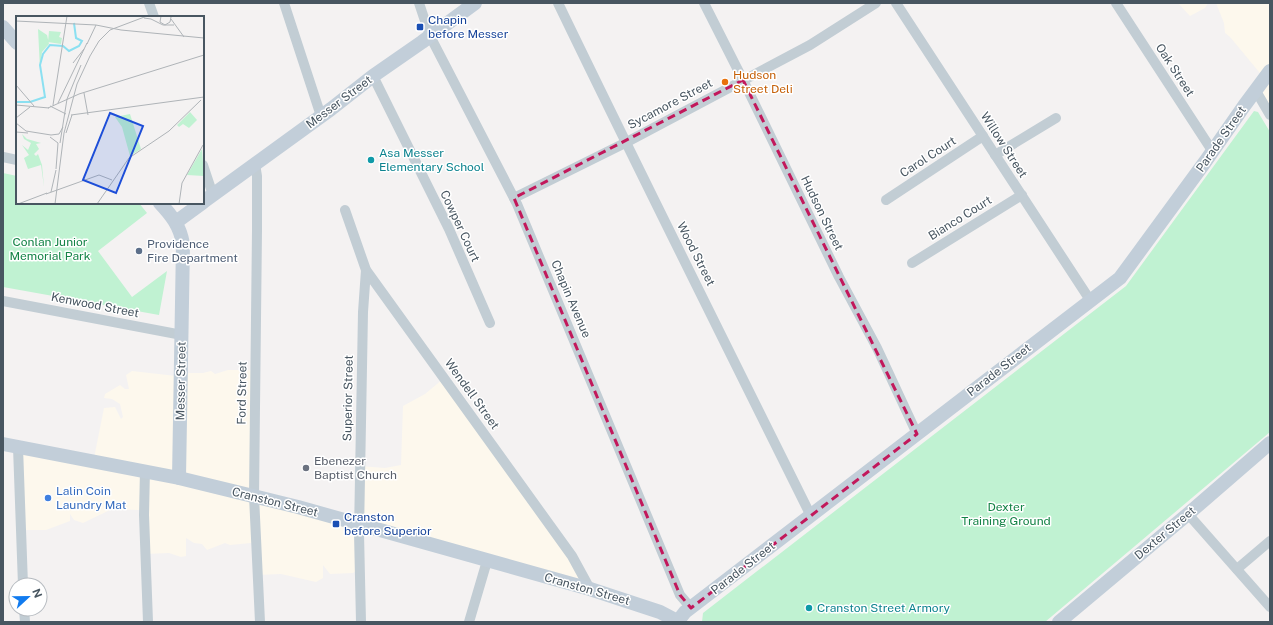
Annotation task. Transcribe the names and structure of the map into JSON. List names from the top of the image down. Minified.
{"streets":{"street":["Oak Street","Messer Street","Sycamore Street","Parade Street","Willow Street","Carol Court","Hudson Street","Bianco Court","Cowper Court","Wood Street","Chapin Avenue","Kenwood Street","Ford Street","Wendell Street","Superior Street","Cranston Street","Dexter Street"]},"crossings":[["Oak Street","Parade Street"],["Messer Street","Cowper Court"],["Messer Street","Chapin Avenue"],["Messer Street","Kenwood Street"],["Messer Street","Ford Street"],["Messer Street","Cranston Street"],["Sycamore Street","Hudson Street"],["Sycamore Street","Wood Street"],["Sycamore Street","Chapin Avenue"],["Parade Street","Willow Street"],["Parade Street","Hudson Street"],["Parade Street","Wood Street"],["Parade Street","Chapin Avenue"],["Parade Street","Cranston Street"],["Willow Street","Carol Court"],["Willow Street","Bianco Court"],["Ford Street","Cranston Street"],["Wendell Street","Superior Street"],["Wendell Street","Cranston Street"],["Superior Street","Cranston Street"]],"parks":["Conlan Junior Memorial Park","Dexter Training Ground"],"places":{"transit":["Chapin before Messer","Cranston before Superior"],"other":["Hudson Street Deli","Asa Messer Elementary School","Providence Fire Department","Ebenezer Baptist Church","Lalin Coin Laundry Mat","Cranston Street Armory"]},"north":"right"}
